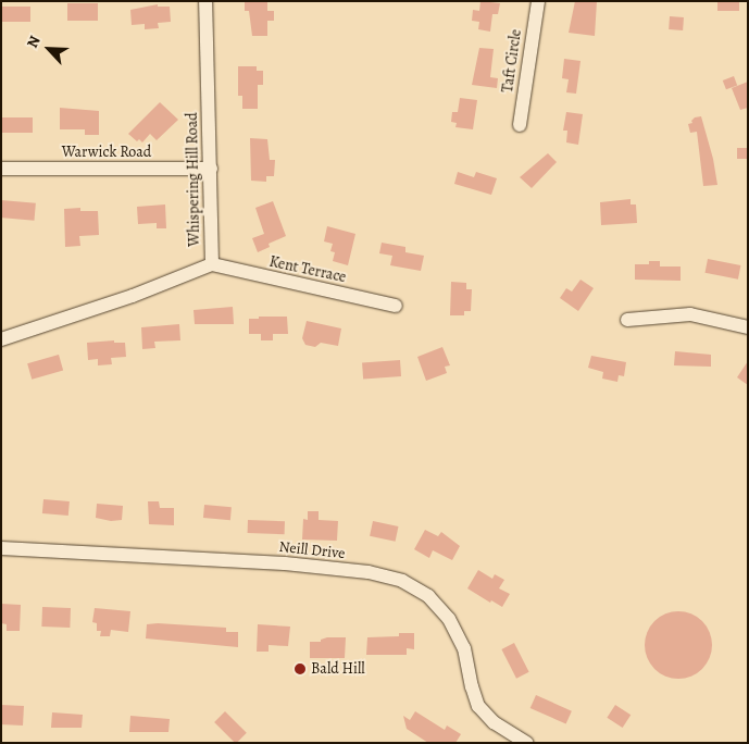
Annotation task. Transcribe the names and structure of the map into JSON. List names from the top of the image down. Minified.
{"streets":{"street":["Taft Circle","Warwick Road","Whispering Hill Road","Kent Terrace","Neill Drive"]},"crossings":[["Warwick Road","Whispering Hill Road"],["Whispering Hill Road","Kent Terrace"]],"places":["Bald Hill"],"north":"top left"}
